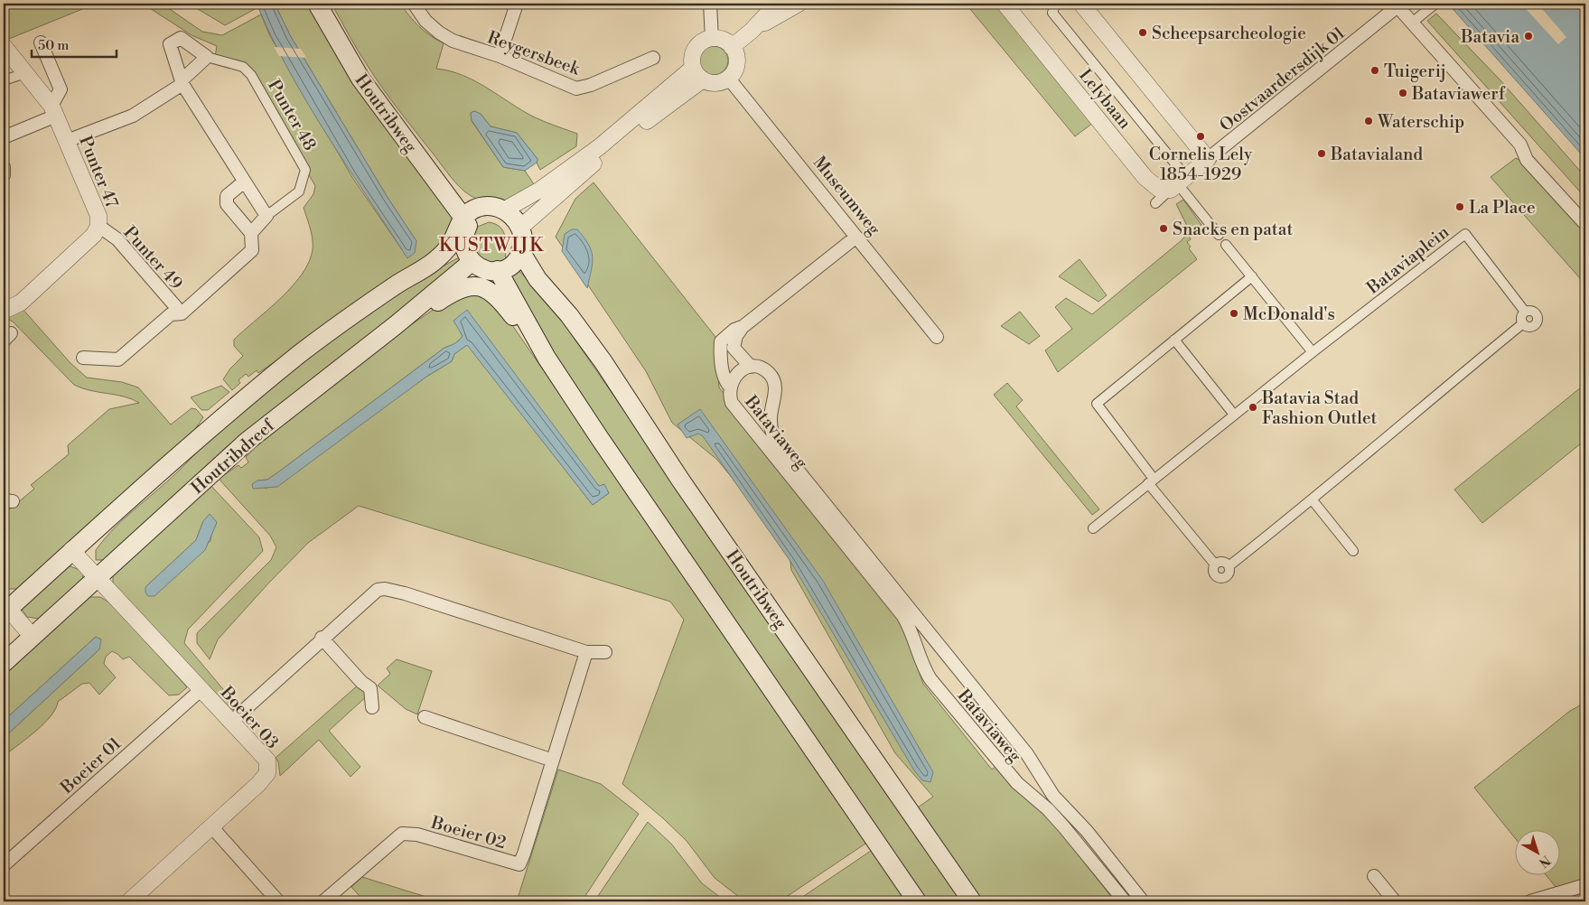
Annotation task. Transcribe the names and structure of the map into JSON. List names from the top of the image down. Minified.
{"streets":{"main road":["Houtribweg","Houtribdreef"],"street":["Reygersbeek","Oostvaardersdijk 01","Lelybaan","Punter 48","Punter 47","Museumweg","Punter 49","Bataviaplein","Bataviaweg","Boeier 03","Boeier 01","Boeier 02"]},"crossings":[["Houtribweg","Houtribdreef"],["Punter 47","Punter 49"],["Houtribdreef","Boeier 03"],["Boeier 03","Boeier 01"]],"districts":["KUSTWIJK"],"places":["Scheepsarcheologie","Batavia","Tuigerij","Bataviawerf","Waterschip","Cornelis Lely 1854-1929","Batavialand","La Place","Snacks en patat","McDonald's","Batavia Stad Fashion Outlet"],"scale_bar":"50 m","north":"bottom right"}
